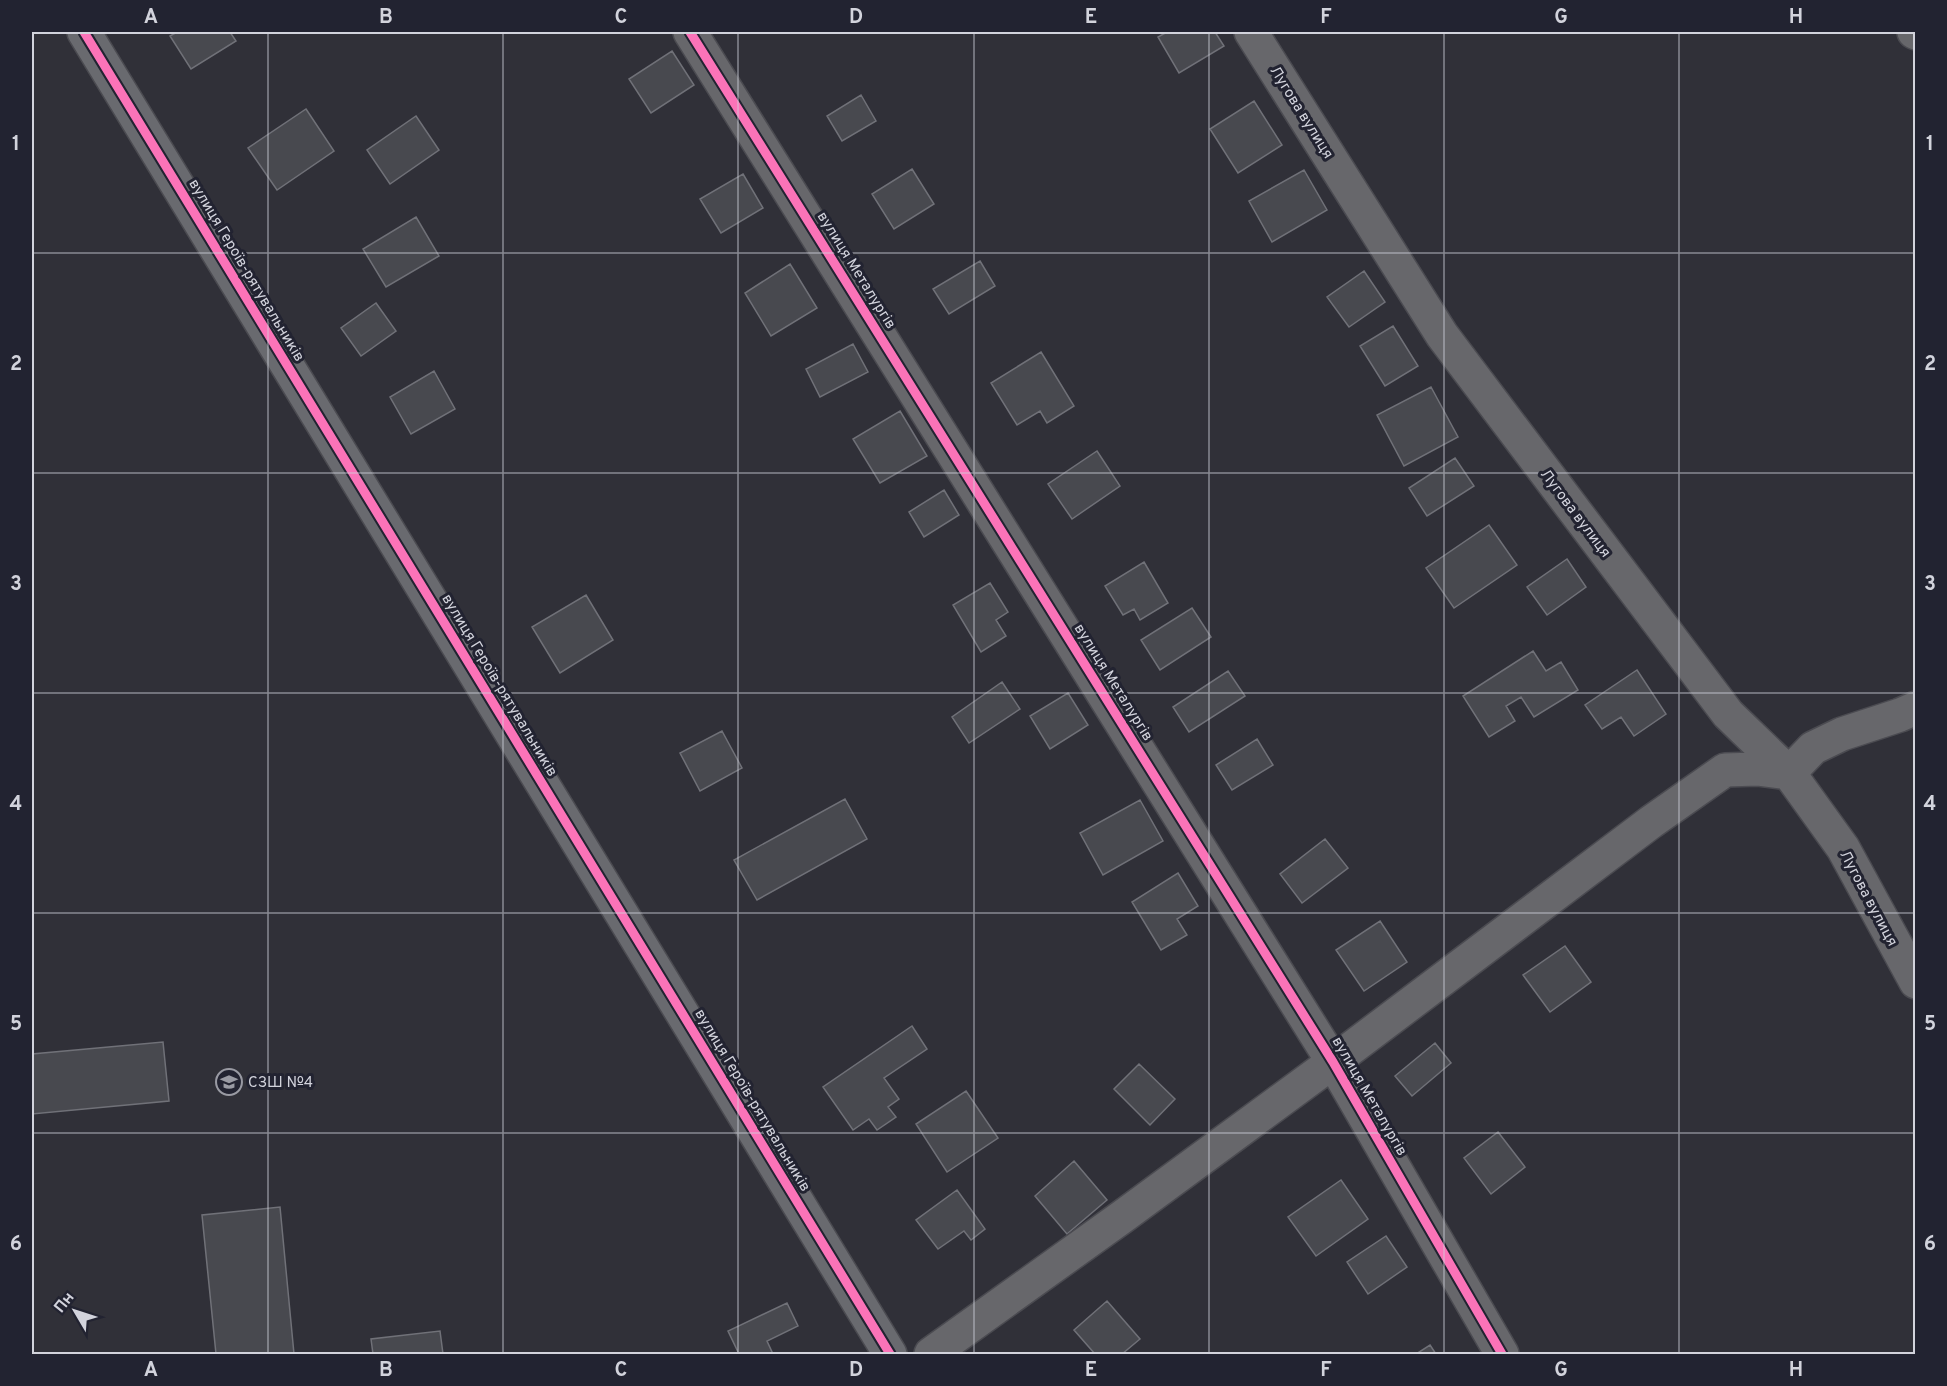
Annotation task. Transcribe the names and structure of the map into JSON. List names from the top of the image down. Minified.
{"streets":{"street":["Лугова вулиця","вулиця Героїв-рятувальників","вулиця Металургів"]},"places":{"school or university":["СЗШ №4"]},"north":"top left","grid":{"columns":["A","B","C","D","E","F","G","H"],"rows":["1","2","3","4","5","6"]}}
